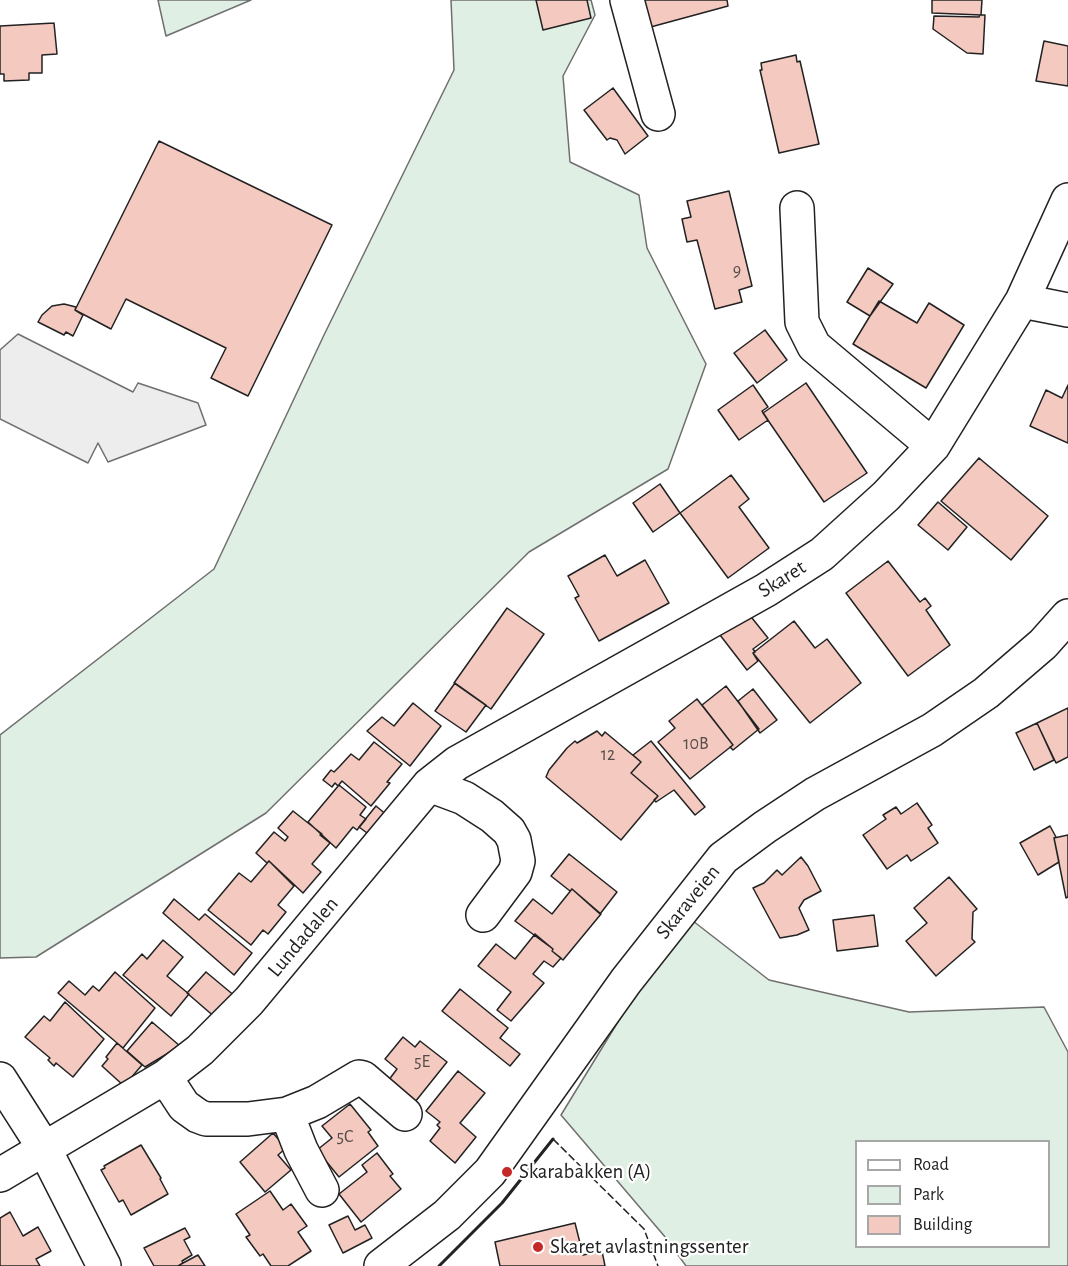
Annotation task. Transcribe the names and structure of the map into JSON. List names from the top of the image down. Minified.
{"streets":{"street":["Skaret","Skaraveien","Lundadalen"]},"crossings":[["Skaret","Lundadalen"]],"places":["Skarabakken (A)","Skaret avlastningssenter"],"house_numbers":["9","10B","12","5E","5C"],"legend":["Road","Park","Building"]}
